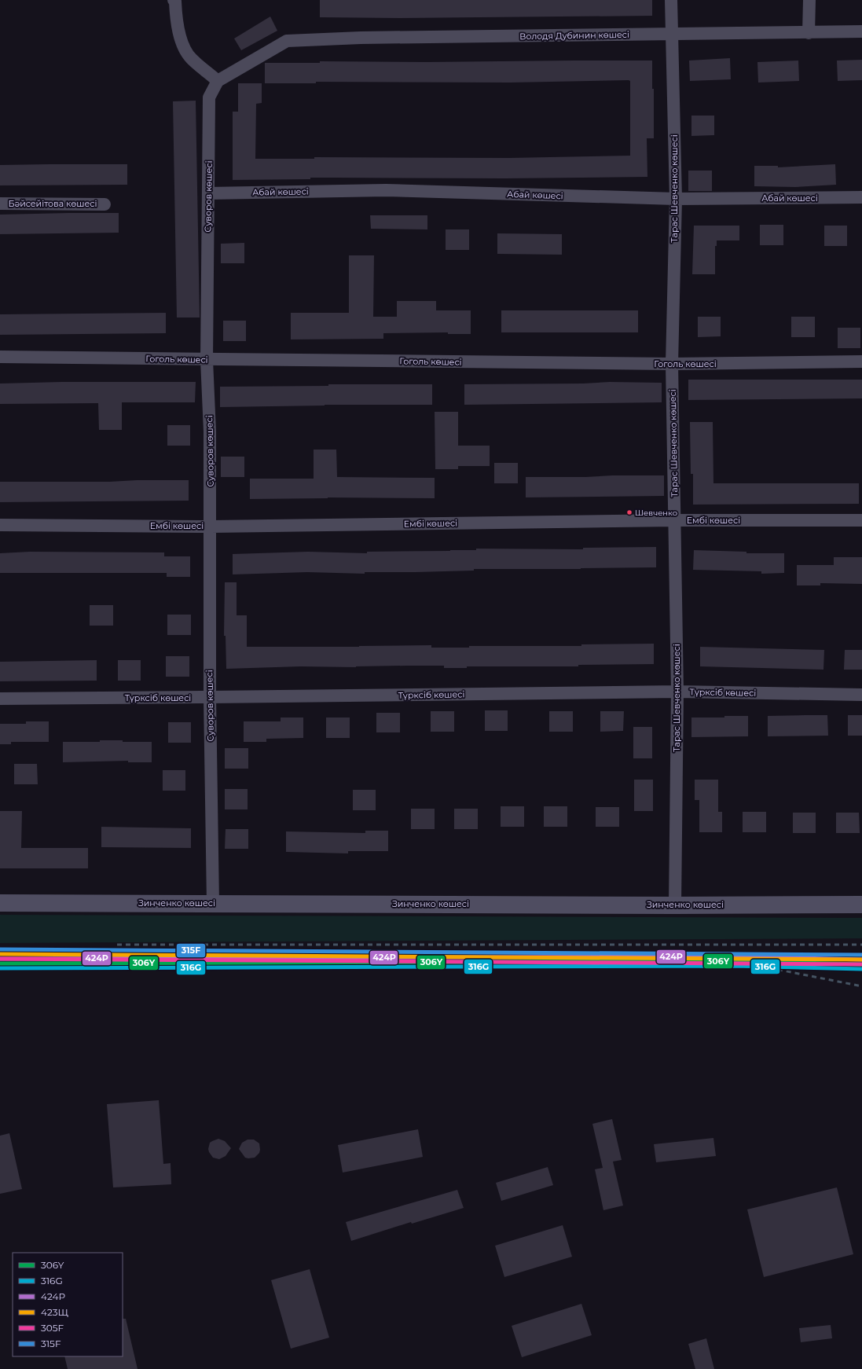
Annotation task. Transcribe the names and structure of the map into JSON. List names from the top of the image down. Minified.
{"streets":{"main road":["Зинченко көшесі"],"street":["Володя Дубинин көшесі","Тарас Шевченко көшесі","Абай көшесі","Суворов көшесі","Бәйсейітова көшесі","Гоголь көшесі","Ембі көшесі","Түрксіб көшесі"]},"crossings":[["Володя Дубинин көшесі","Тарас Шевченко көшесі"],["Володя Дубинин көшесі","Суворов көшесі"],["Тарас Шевченко көшесі","Абай көшесі"],["Тарас Шевченко көшесі","Гоголь көшесі"],["Тарас Шевченко көшесі","Ембі көшесі"],["Тарас Шевченко көшесі","Түрксіб көшесі"],["Тарас Шевченко көшесі","Зинченко көшесі"],["Абай көшесі","Суворов көшесі"],["Суворов көшесі","Гоголь көшесі"],["Суворов көшесі","Ембі көшесі"],["Суворов көшесі","Түрксіб көшесі"],["Суворов көшесі","Зинченко көшесі"]],"places":["Шевченко"],"lines":["transit line 315F","transit line 423Щ","transit line 424Р","transit line 305F","transit line 306Y","transit line 316G"],"legend":["306Y","316G","424Р","423Щ","305F","315F"]}
